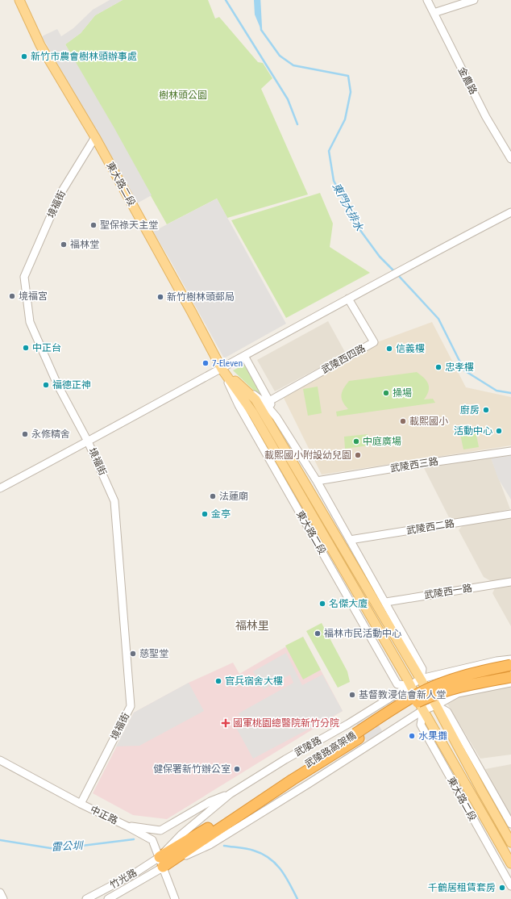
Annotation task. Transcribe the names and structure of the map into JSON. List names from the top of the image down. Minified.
{"streets":{"highway":["武陵路高架橋"],"main road":["東大路二段"],"street":["金農路","境福街","武陵西四路","武陵西三路","武陵西二路","武陵西一路","武陵路","中正路","竹光路"]},"crossings":[["東大路二段","境福街"],["東大路二段","武陵西四路"],["東大路二段","武陵西三路"],["東大路二段","武陵西二路"],["東大路二段","武陵西一路"],["東大路二段","武陵路"],["境福街","中正路"],["武陵路","武陵路高架橋"],["武陵路","中正路"],["武陵路","竹光路"],["武陵路高架橋","中正路"],["武陵路高架橋","竹光路"],["中正路","竹光路"]],"districts":["福林里"],"water":["東門大排水","雷公圳"],"parks":["樹林頭公園"],"places":{"other":["新竹市農會樹林頭辦事處","聖保祿天主堂","福林堂","境福宮","新竹樹林頭郵局","中正台","信義樓","7-Eleven","忠孝樓","福德正神","操場","廚房","載熙國小","活動中心","永修精舍","中庭廣場","載熙國小附設幼兒園","法蓮廟","金亭","名傑大廈","福林市民活動中心","慈聖堂","官兵宿舍大樓","基督教浸信會新人堂","水果攤","健保署新竹辦公室","千鶴居租賃套房"],"health":["國軍桃園總醫院新竹分院"]}}
